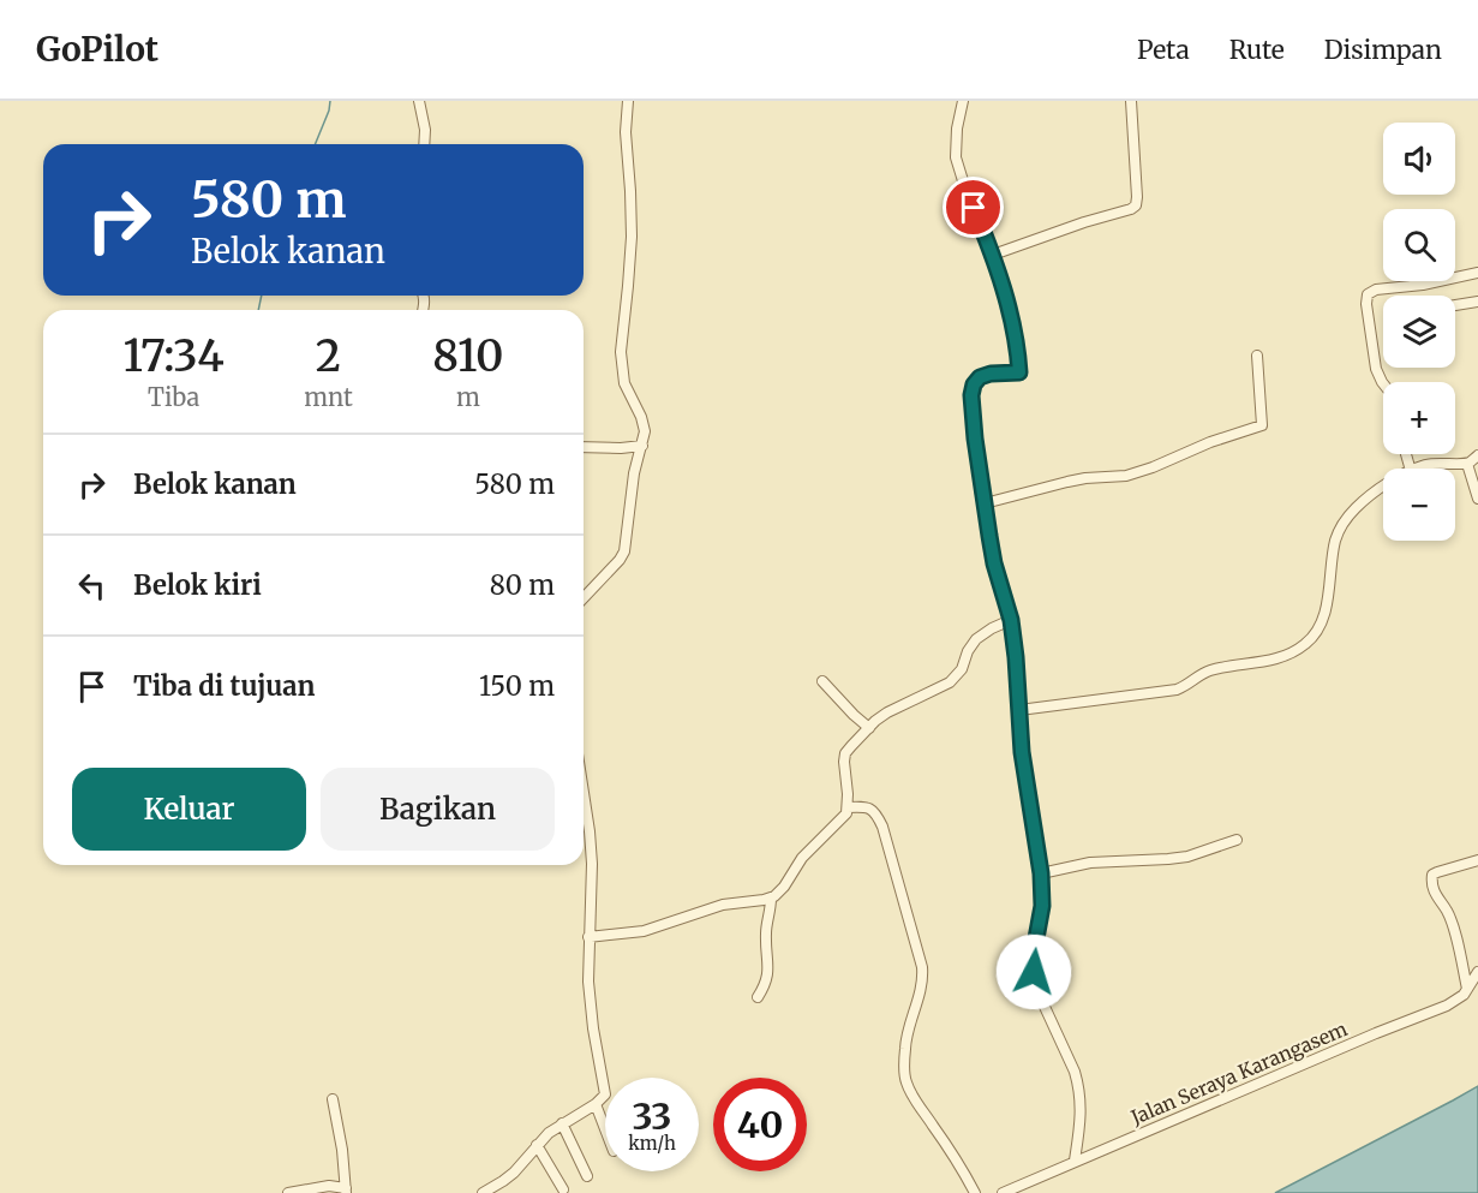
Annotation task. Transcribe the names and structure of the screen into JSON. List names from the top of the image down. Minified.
{"streets":{"street":["Jalan Seraya Karangasem"]},"page":{"header":"GoPilot","nav":["Peta","Rute","Disimpan"],"map_buttons":["+","−"],"turn":["580 m","Belok kanan"],"eta":["17:34","Tiba","2","mnt","810","m"],"list":[{"name":"Belok kanan","value":"580 m"},{"name":"Belok kiri","value":"80 m"},{"name":"Tiba di tujuan","value":"150 m"}],"buttons":["Keluar","Bagikan"],"speed":"33 km/h","limit":"40"}}
